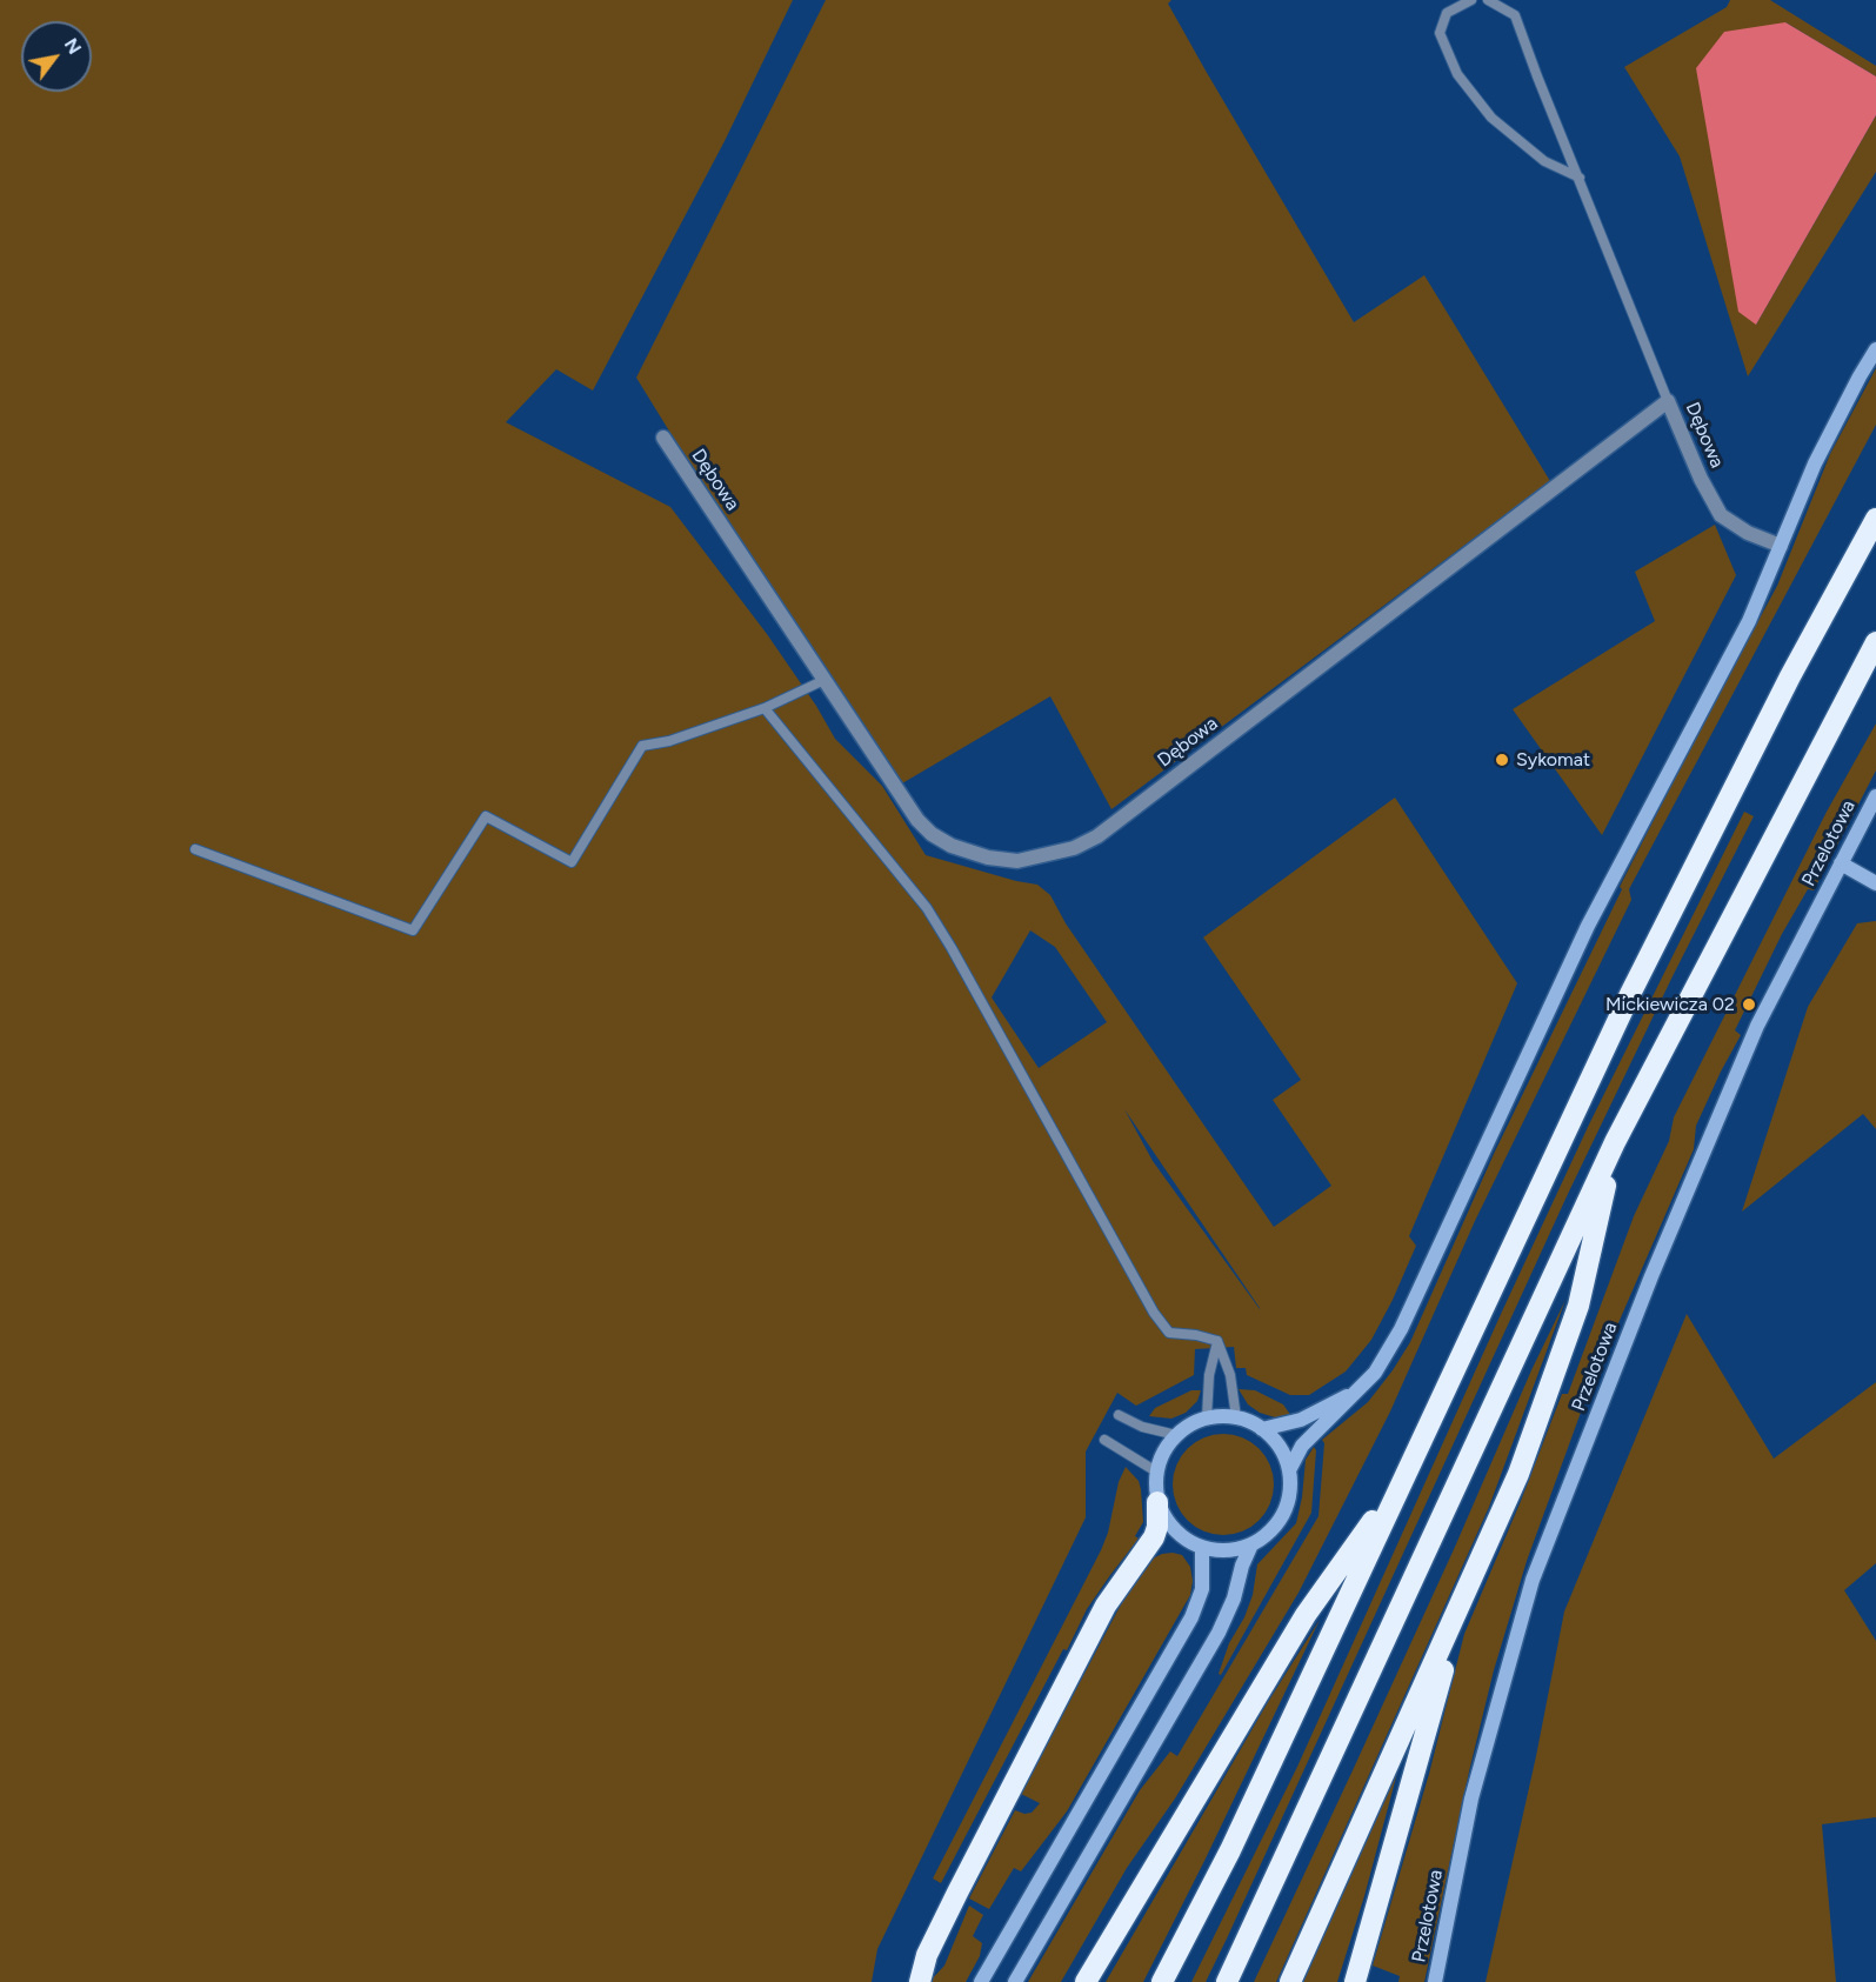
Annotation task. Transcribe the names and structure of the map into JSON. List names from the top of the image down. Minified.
{"streets":{"street":["Dębowa","Przelotowa"]},"places":["Sykomat","Mickiewicza 02"],"north":"top right"}
